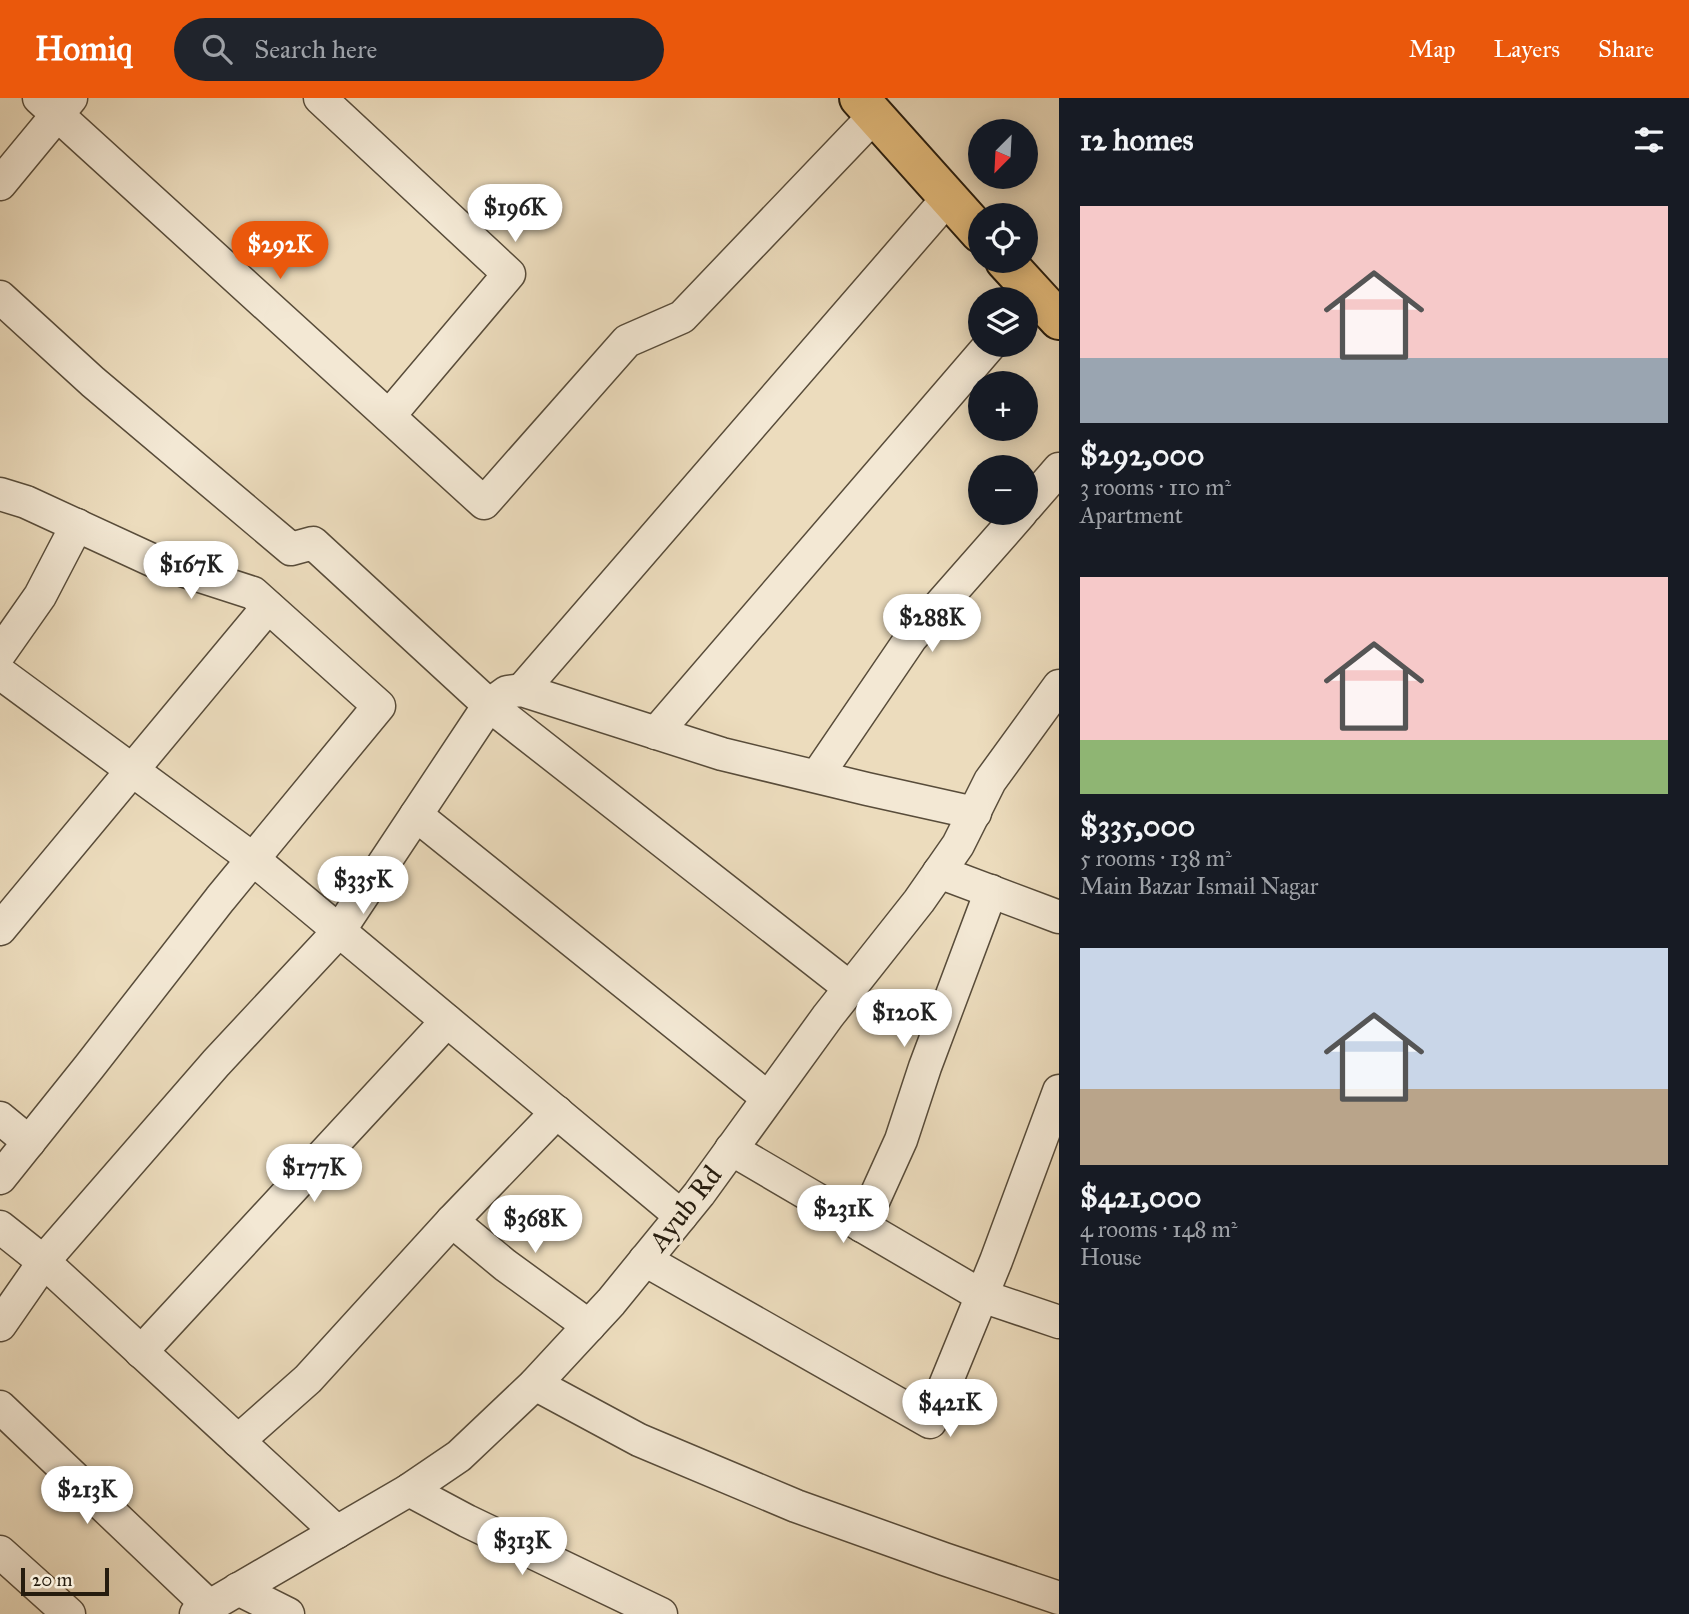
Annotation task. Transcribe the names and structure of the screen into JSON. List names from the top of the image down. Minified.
{"streets":{"street":["Ayub Rd"]},"scale_bar":"20 m","north":"bottom left","page":{"header":"Homiq","search":"Search here","nav":["Map","Layers","Share"],"heading":"12 homes","map_buttons":["+","−"],"list":[{"name":"$292,000","note":"3 rooms · 110 m² · Apartment"},{"name":"$335,000","note":"5 rooms · 138 m² · Main Bazar Ismail Nagar"},{"name":"$421,000","note":"4 rooms · 148 m² · House"}],"price":["$196K","$292K","$167K","$288K","$335K","$120K","$177K","$231K","$368K","$421K","$213K","$313K"],"scale":"20 m"}}
